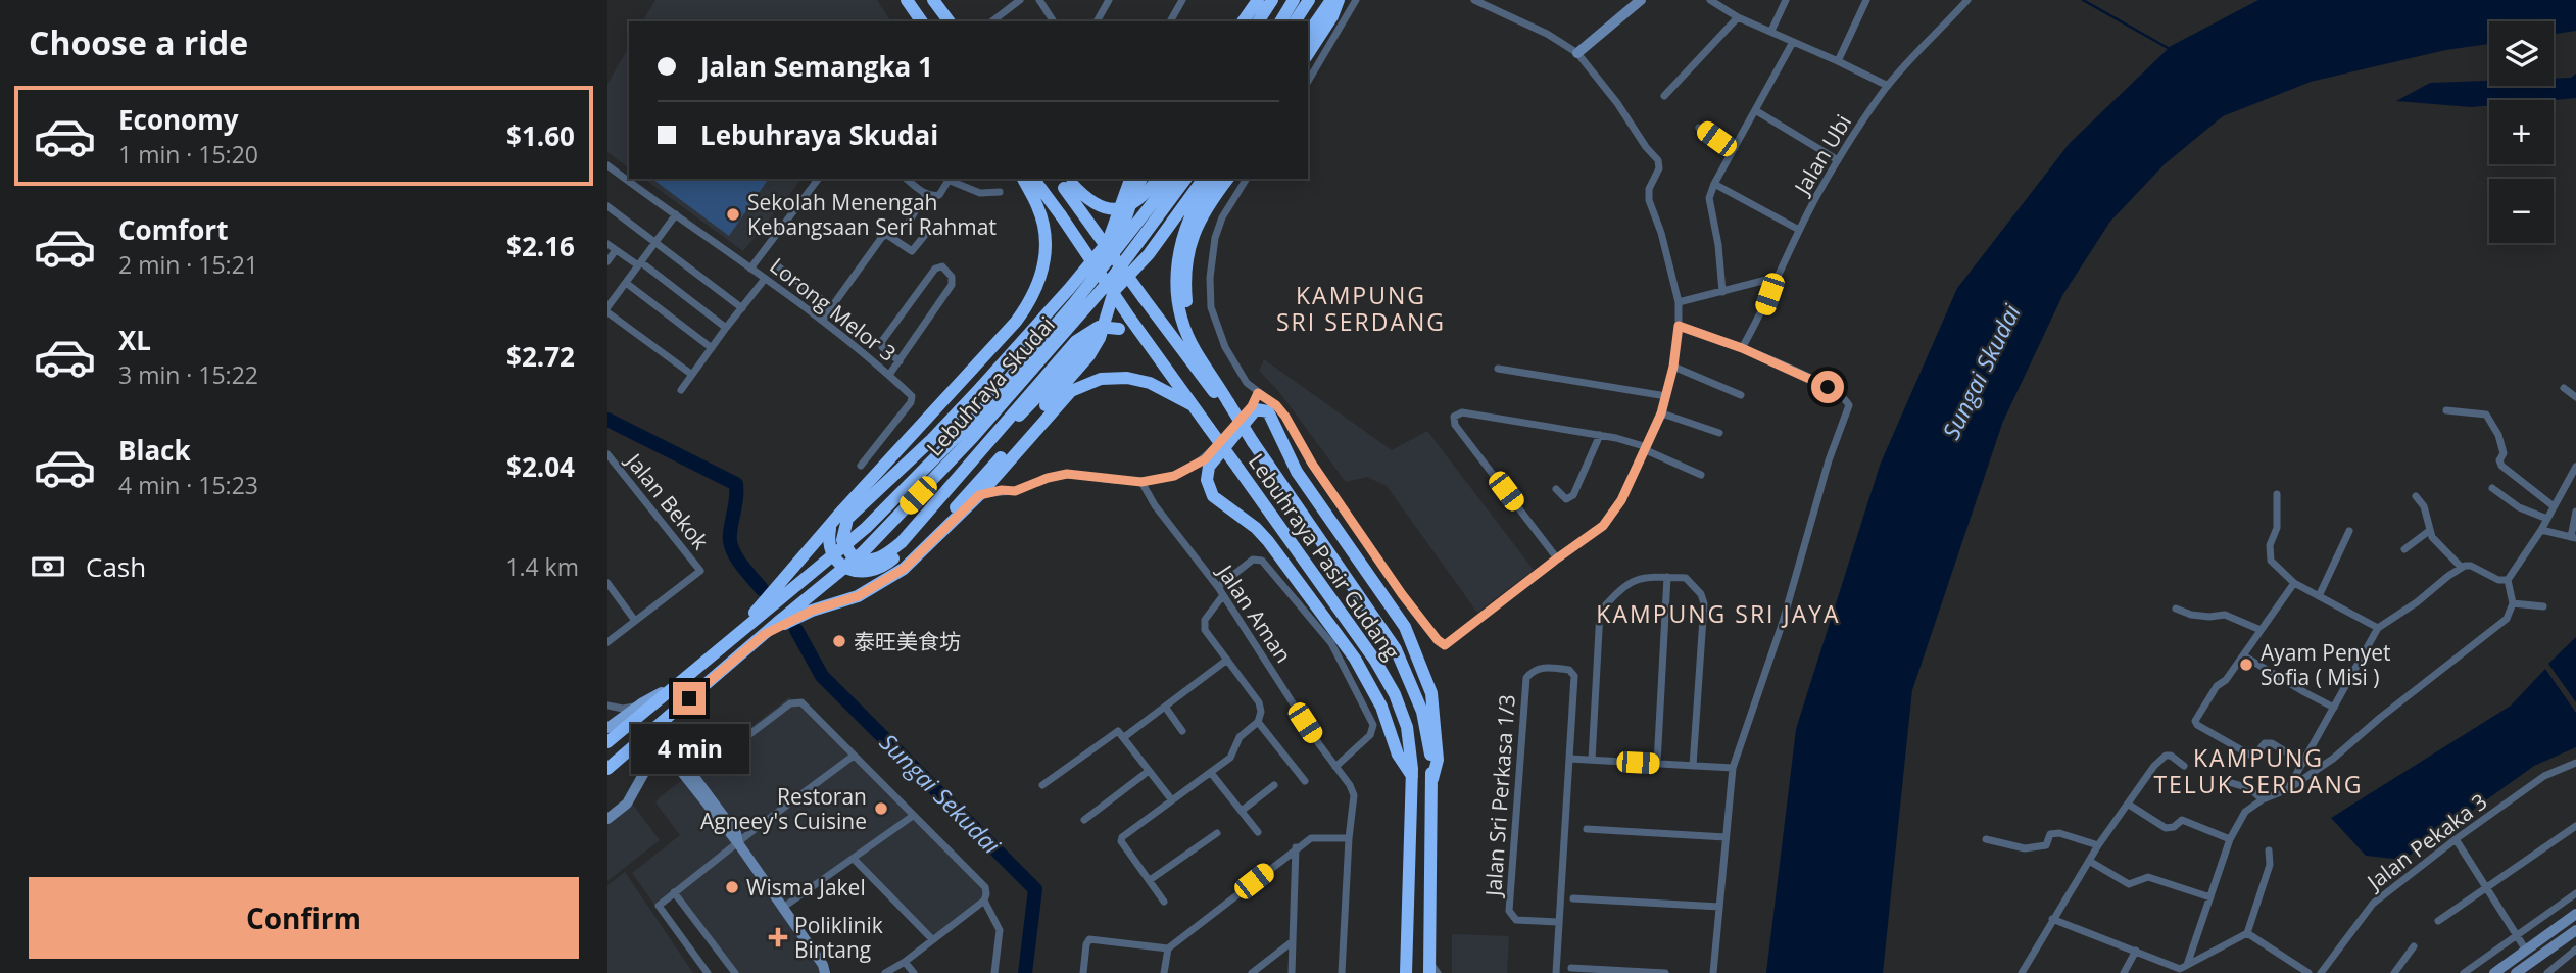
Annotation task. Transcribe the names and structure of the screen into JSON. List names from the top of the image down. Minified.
{"streets":{"highway":["Lebuhraya Skudai","Lebuhraya Pasir Gudang"],"street":["Jalan Ubi","Lorong Melor 3","Jalan Bekok","Jalan Aman","Jalan Sri Perkasa 1/3","Jalan Pekaka 3"]},"districts":["KAMPUNG SRI SERDANG","KAMPUNG SRI JAYA","KAMPUNG TELUK SERDANG"],"water":["Sungai Skudai","Sungai Sekudai"],"places":{"other":["Sekolah Menengah Kebangsaan Seri Rahmat","泰旺美食坊","Ayam Penyet Sofia ( Misi )","Restoran Agneey's Cuisine","Wisma Jakel"],"health":["Poliklinik Bintang"]},"page":{"heading":"Choose a ride","map_buttons":["+","−"],"banner":["Jalan Semangka 1","Lebuhraya Skudai"],"list":[{"name":"Economy","note":"1 min · 15:20","value":"$1.60"},{"name":"Comfort","note":"2 min · 15:21","value":"$2.16"},{"name":"XL","note":"3 min · 15:22","value":"$2.72"},{"name":"Black","note":"4 min · 15:23","value":"$2.04"}],"pay":["Cash","1.4 km"],"bubble":"4 min","buttons":"Confirm"}}
